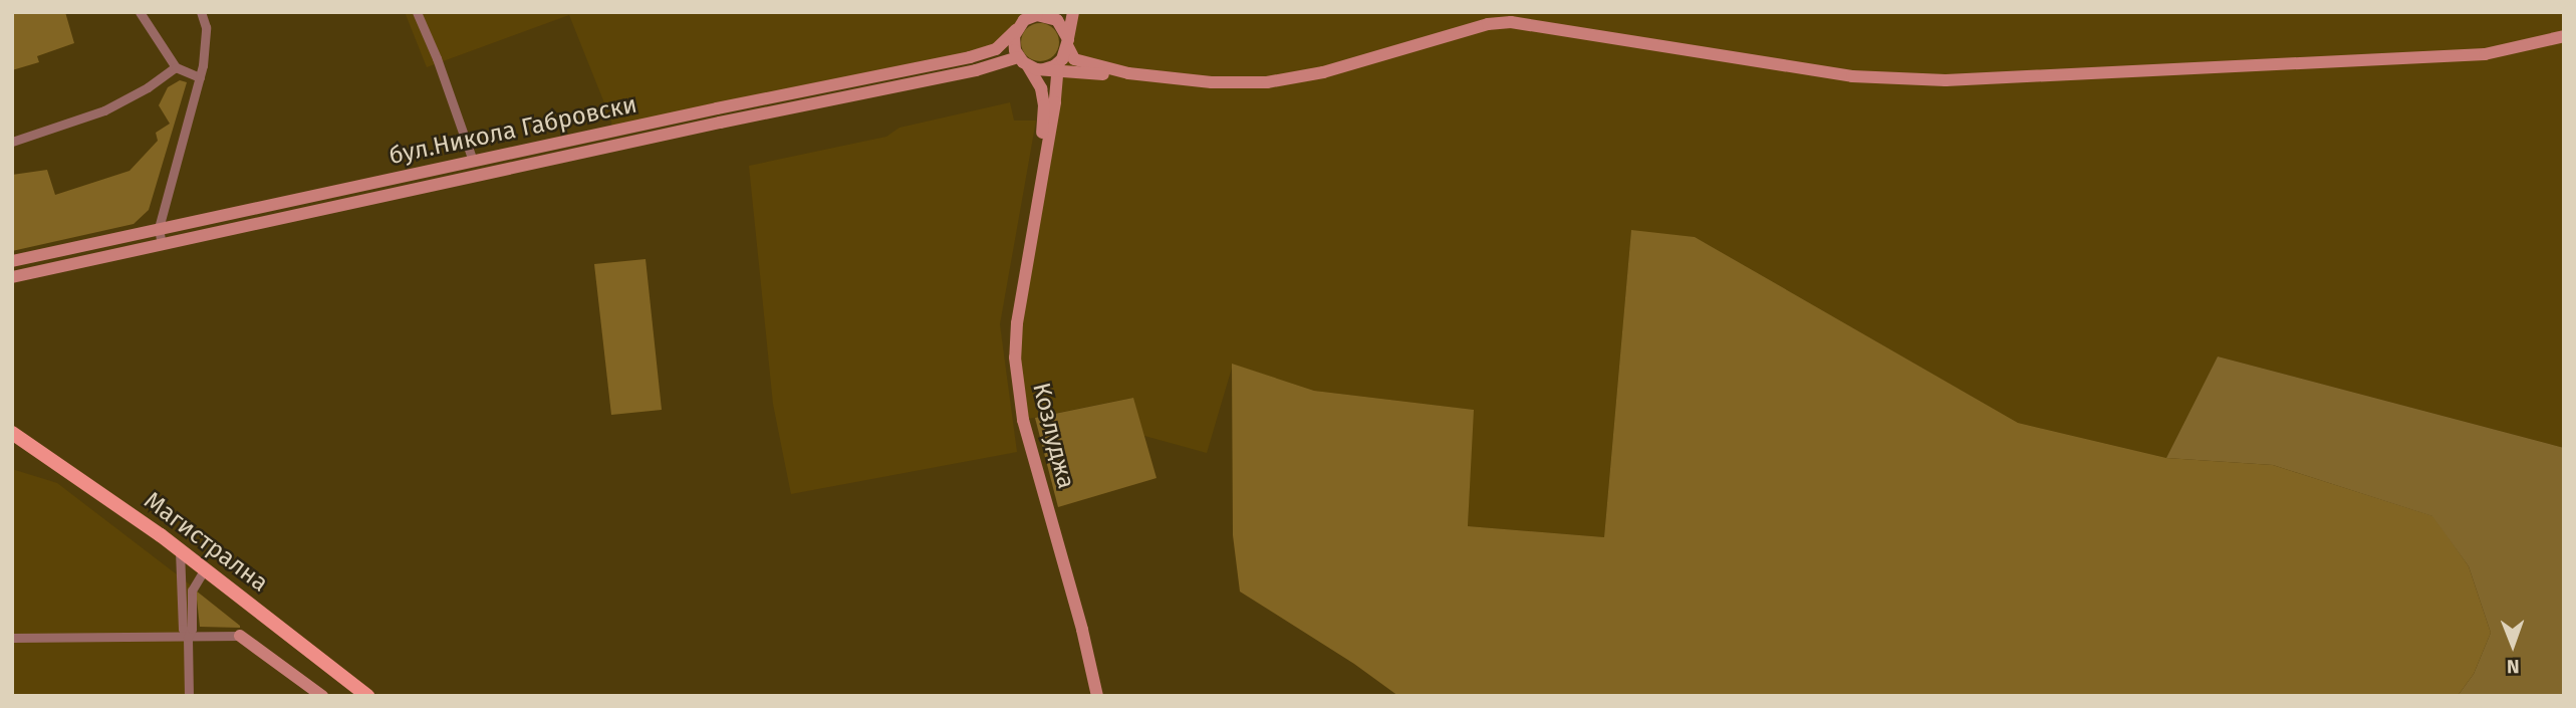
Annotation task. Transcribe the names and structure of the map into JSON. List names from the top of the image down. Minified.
{"streets":{"main road":["Магистрална"],"street":["бул.Никола Габровски","Козлуджа"]},"crossings":[["бул.Никола Габровски","Козлуджа"]],"north":"bottom"}
